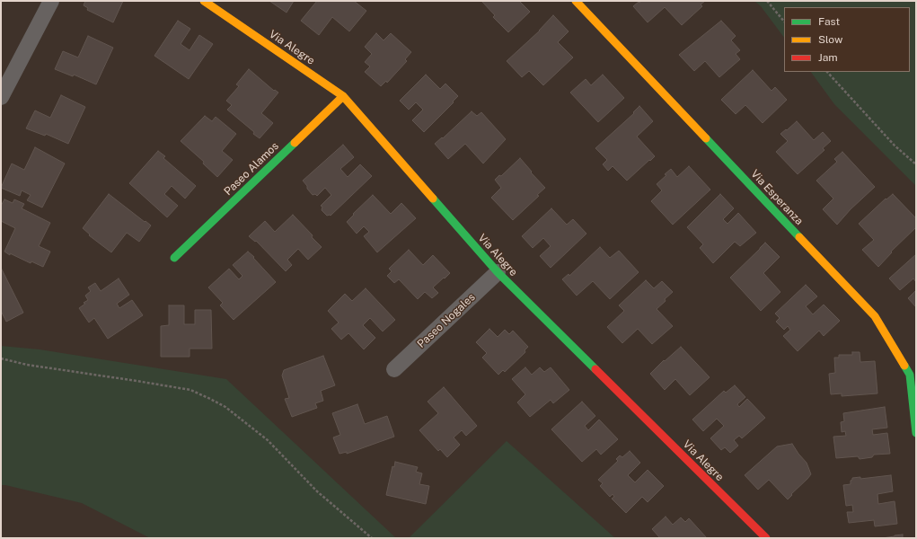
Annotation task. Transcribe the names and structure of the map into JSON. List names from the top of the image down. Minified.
{"streets":{"street":["Via Alegre","Paseo Alamos","Via Esperanza","Paseo Nogales"]},"crossings":[["Via Alegre","Paseo Alamos"],["Via Alegre","Paseo Nogales"]],"legend":["Fast","Slow","Jam"]}
